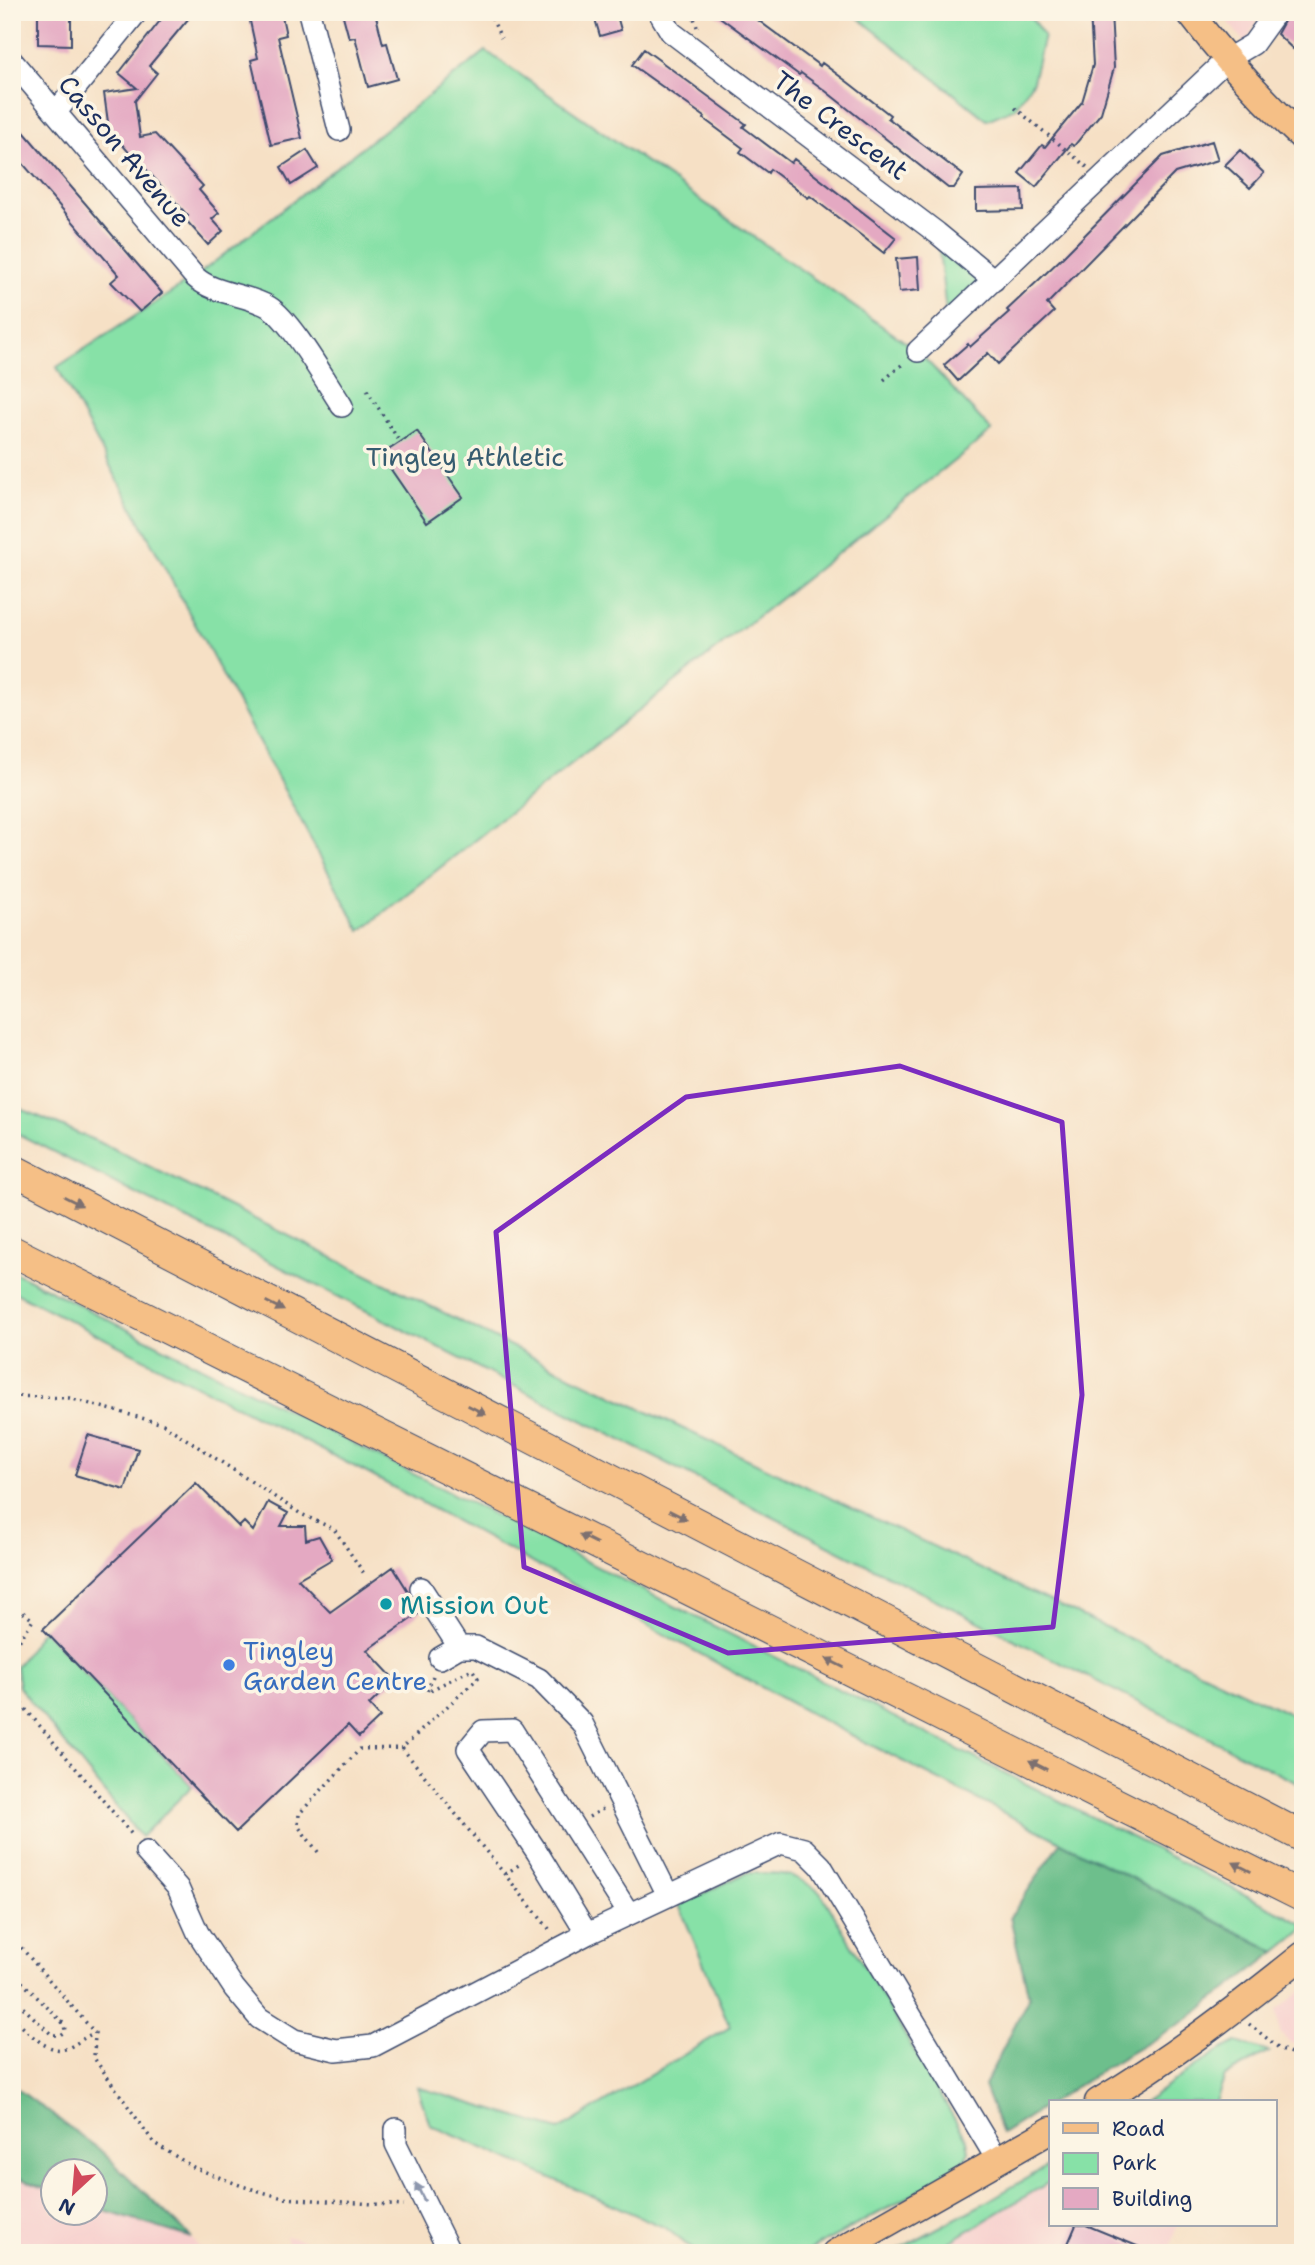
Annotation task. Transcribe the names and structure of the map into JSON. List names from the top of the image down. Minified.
{"streets":{"street":["The Crescent","Casson Avenue"]},"parks":["Tingley Athletic"],"places":["Mission Out","Tingley Garden Centre"],"legend":["Road","Park","Building"],"north":"bottom left"}
